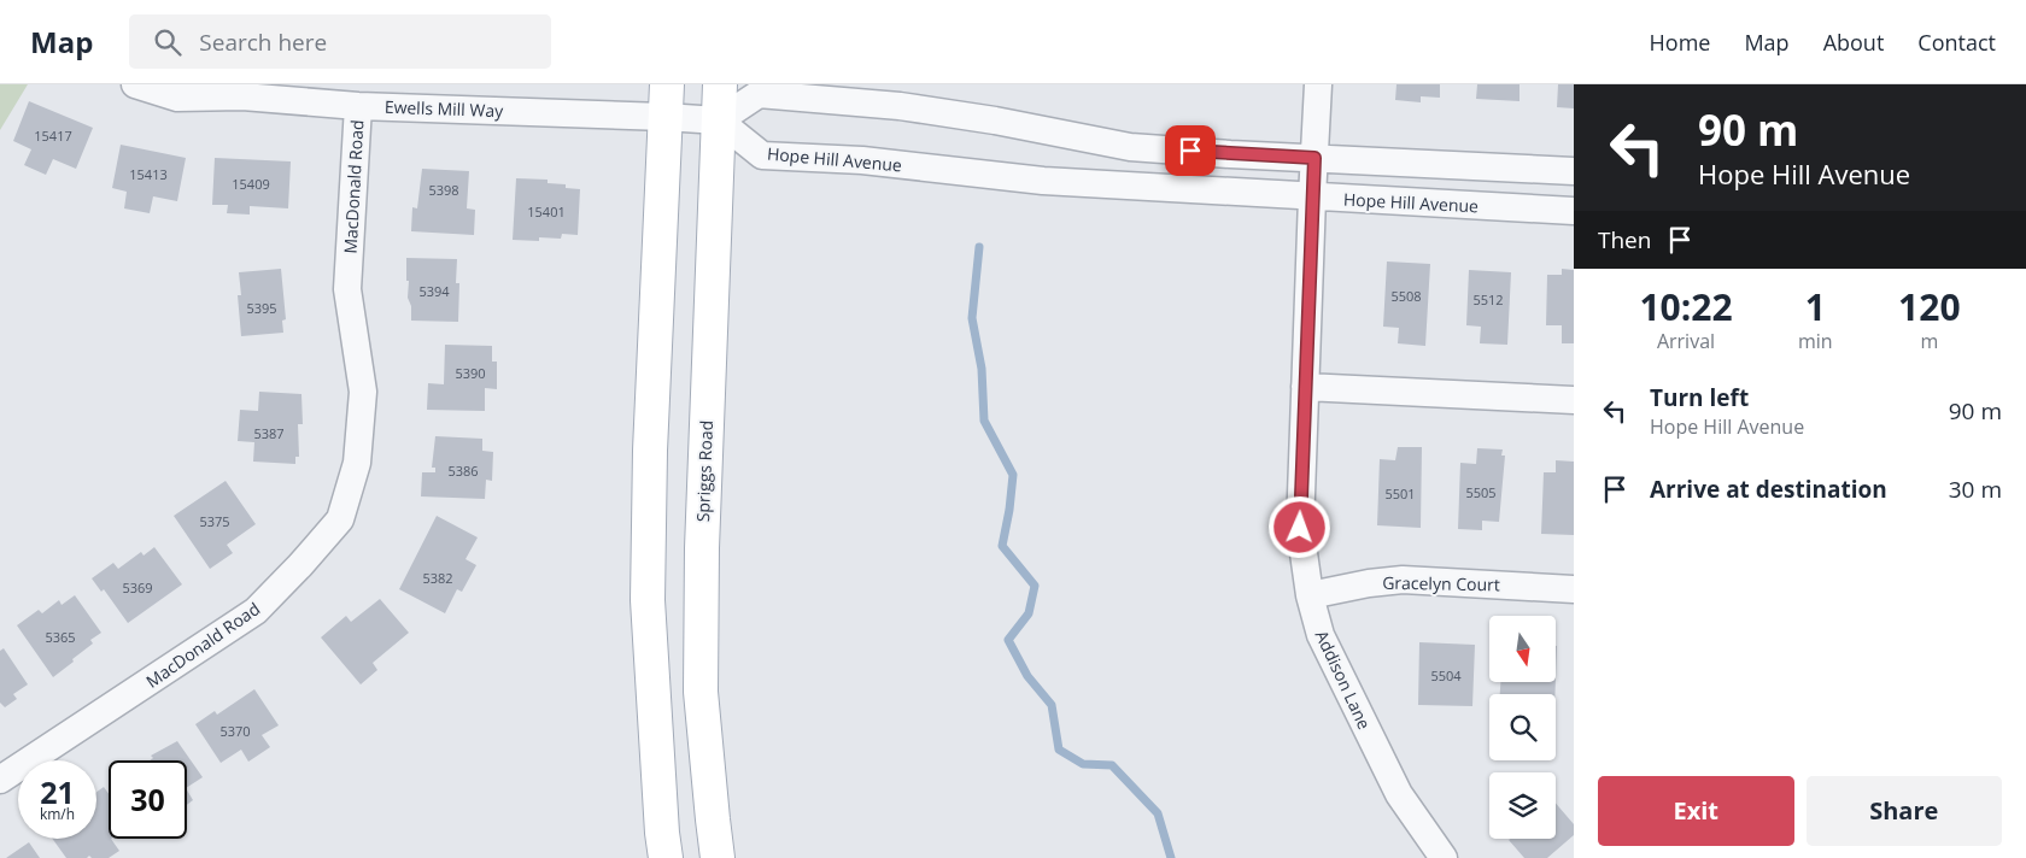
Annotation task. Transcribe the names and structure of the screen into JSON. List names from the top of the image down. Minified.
{"streets":{"main road":["Spriggs Road"],"street":["Ewells Mill Way","Hope Hill Avenue","MacDonald Road","Gracelyn Court","Addison Lane"]},"crossings":[["Ewells Mill Way","Hope Hill Avenue"],["Ewells Mill Way","MacDonald Road"],["Ewells Mill Way","Spriggs Road"],["Hope Hill Avenue","Spriggs Road"],["Hope Hill Avenue","Addison Lane"],["Gracelyn Court","Addison Lane"]],"house_numbers":["15417","15413","15409","5398","15401","5394","5508","5512","5395","5390","5387","5386","5505","5501","5375","5382","5369","5365","5504","5370"],"north":"bottom","page":{"header":"Map","search":"Search here","nav":["Home","Map","About","Contact"],"turn":["90 m","Hope Hill Avenue"],"then":"Then","eta":["10:22","Arrival","1","min","120","m"],"list":[{"name":"Turn left","note":"Hope Hill Avenue","value":"90 m"},{"name":"Arrive at destination","value":"30 m"}],"speed":"21 km/h","limit":"30","buttons":["Exit","Share"]}}
